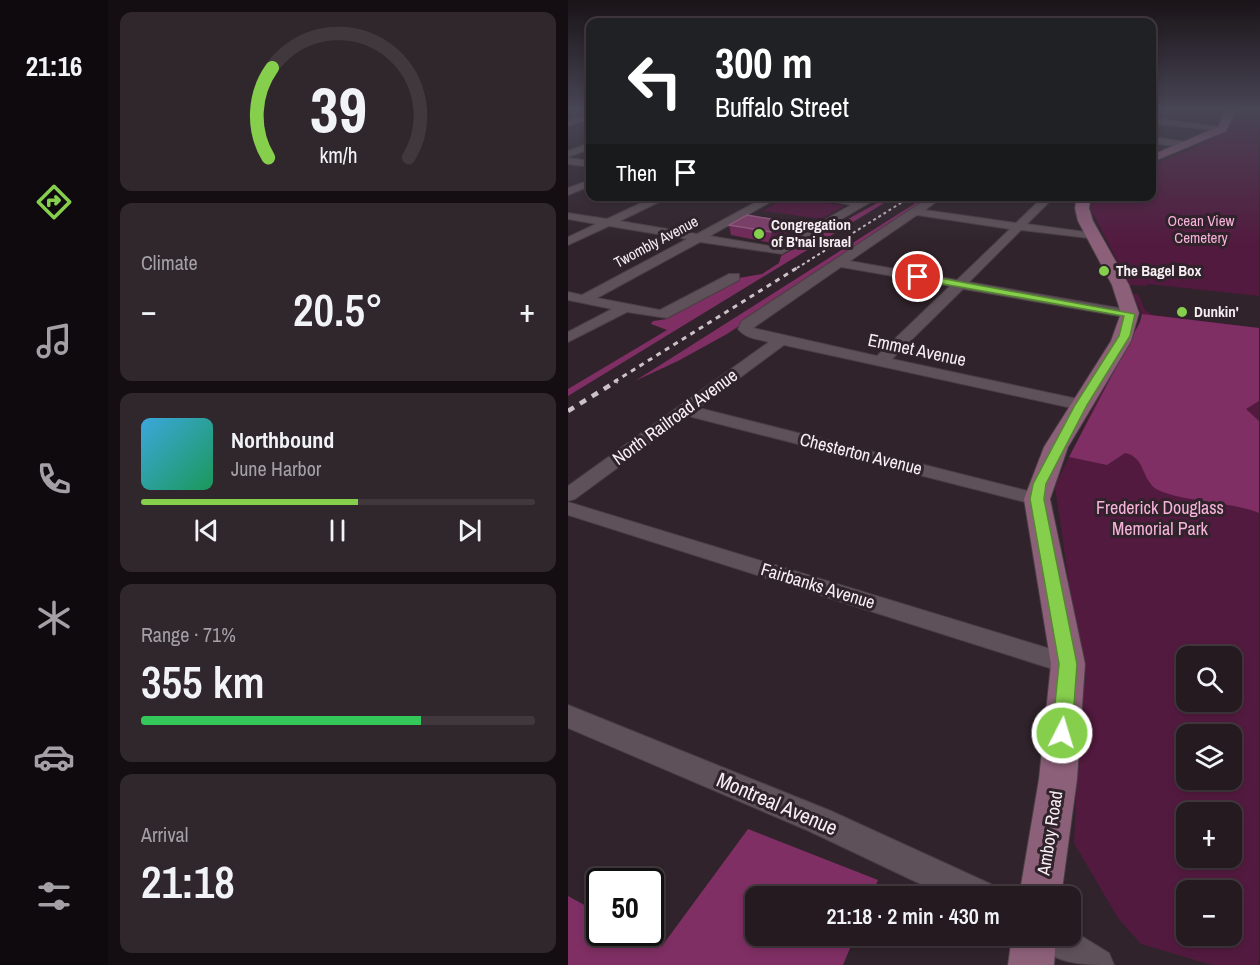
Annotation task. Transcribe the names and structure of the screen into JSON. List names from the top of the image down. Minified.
{"streets":{"main road":["Amboy Road"],"street":["Twombly Avenue","Emmet Avenue","North Railroad Avenue","Chesterton Avenue","Fairbanks Avenue","Montreal Avenue"]},"crossings":[["Emmet Avenue","North Railroad Avenue"],["Emmet Avenue","Amboy Road"],["North Railroad Avenue","Chesterton Avenue"],["Chesterton Avenue","Amboy Road"],["Fairbanks Avenue","Amboy Road"]],"parks":["Ocean View Cemetery","Frederick Douglass Memorial Park"],"places":["Congregation of B'nai Israel","The Bagel Box","Dunkin'"],"page":{"tabs":"21:16","turn":["300 m","Buffalo Street"],"then":"Then","tile":["Climate",["Range · 71%","355 km"],["Arrival","21:18"]],"heat":["−","20.5°","+"],"song":["Northbound","June Harbor"],"map_buttons":["+","−"],"limit":"50","trip":"21:18 · 2 min · 430 m","gauge":["39","km/h"]}}
